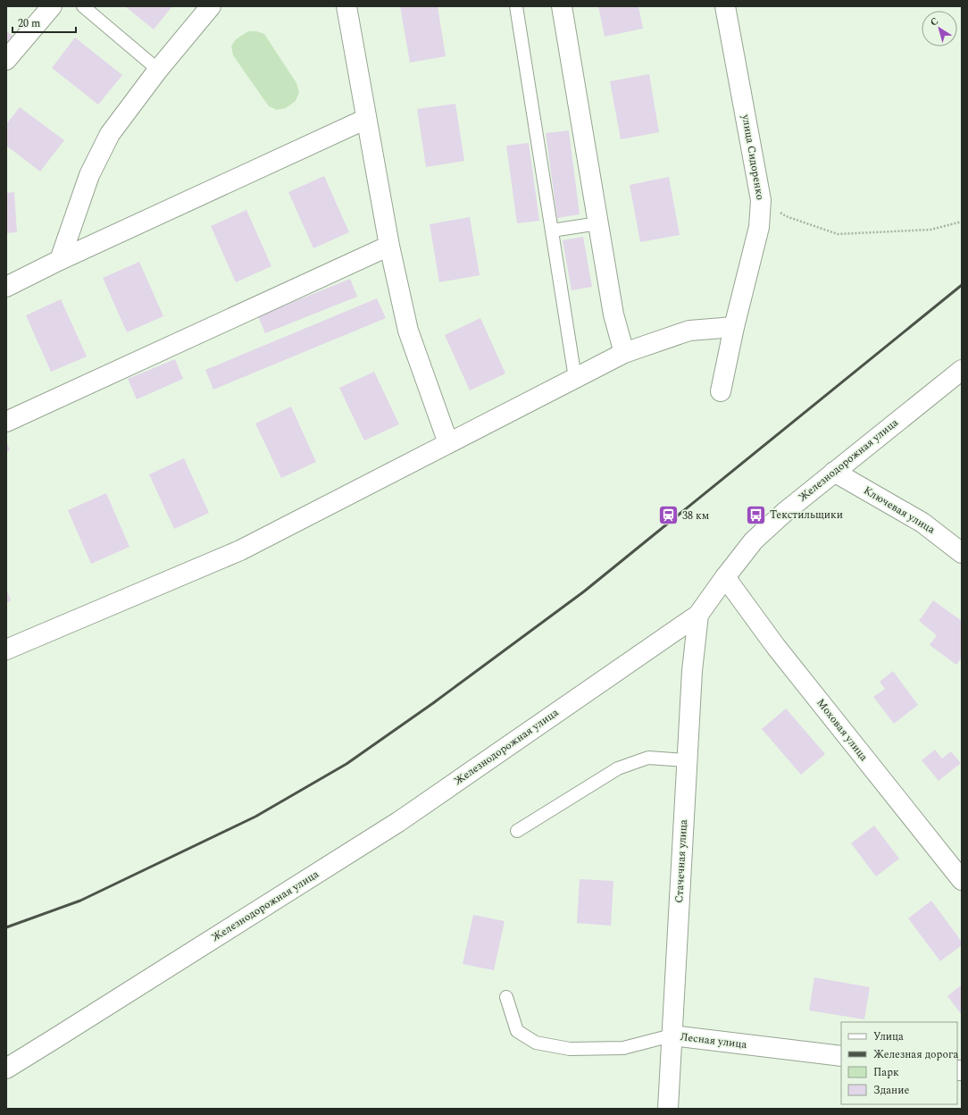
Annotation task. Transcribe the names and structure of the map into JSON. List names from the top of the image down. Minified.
{"streets":{"street":["улица Сидоренко","Железнодорожная улица","Ключевая улица","Моховая улица","Стачечная улица","Лесная улица"]},"crossings":[["Железнодорожная улица","Ключевая улица"],["Железнодорожная улица","Моховая улица"],["Железнодорожная улица","Стачечная улица"],["Стачечная улица","Лесная улица"]],"places":{"bus stop":["Текстильщики"],"station":["38 км"]},"legend":["Улица","Железная дорога","Парк","Здание"],"scale_bar":"20 m","north":"top left"}
